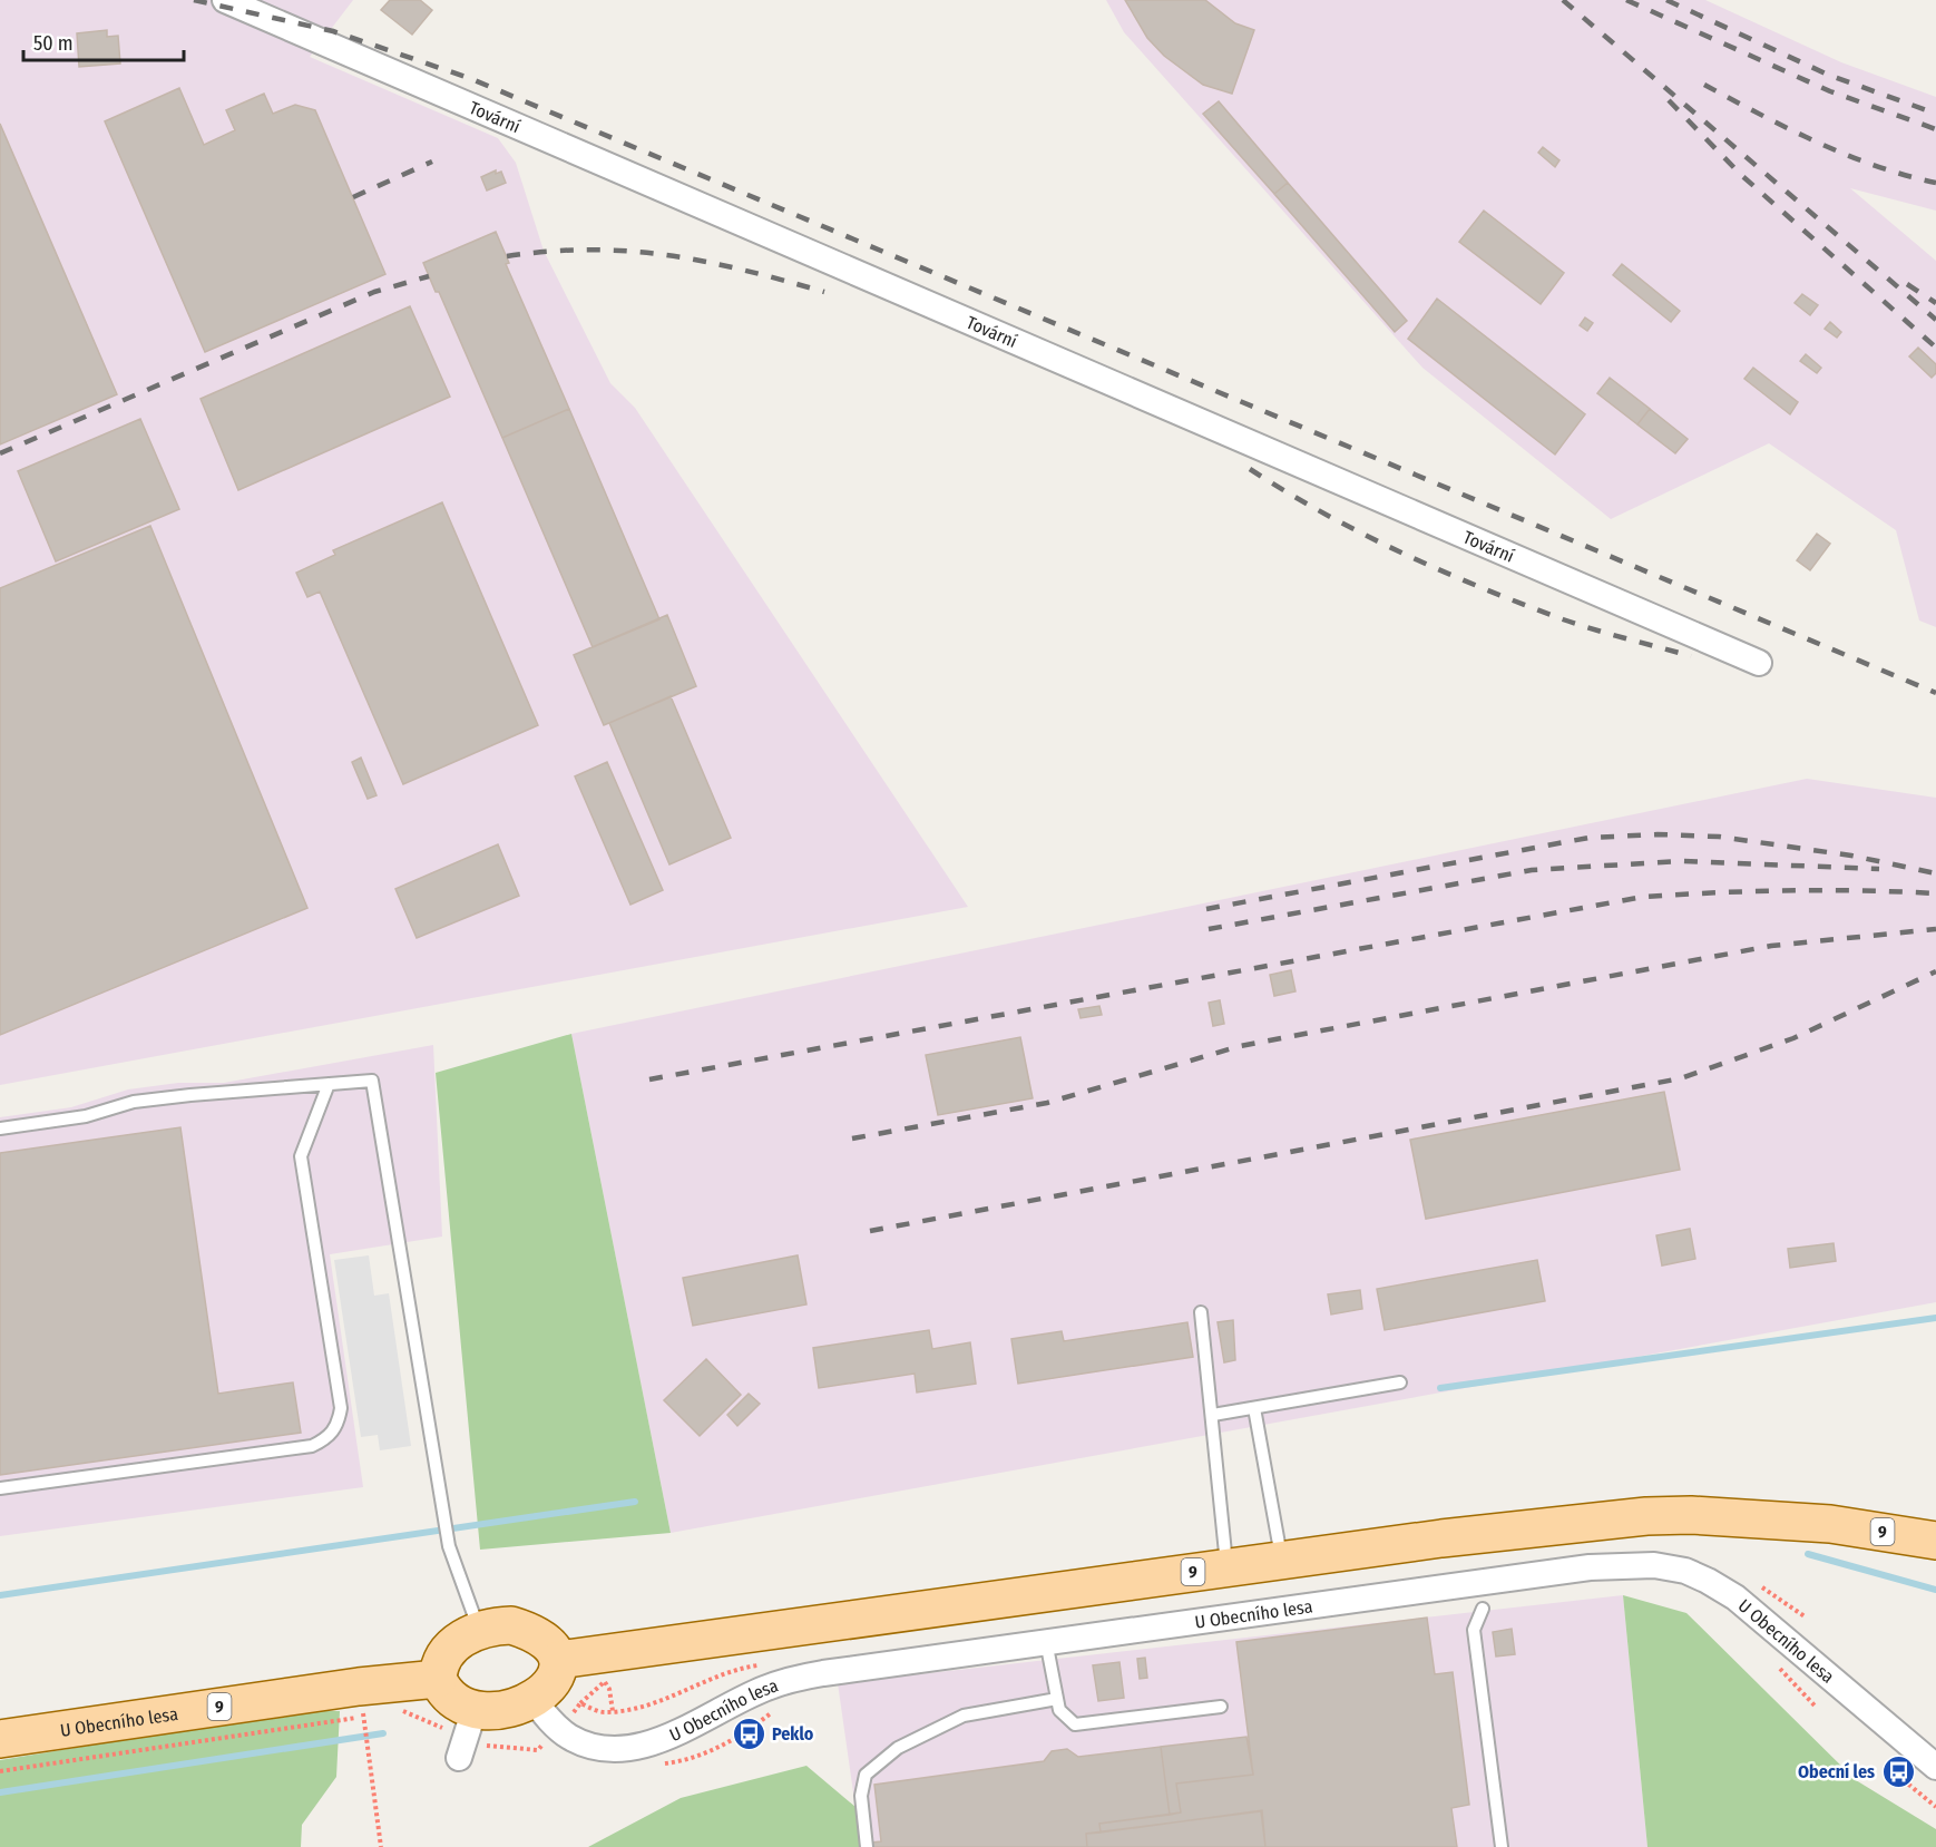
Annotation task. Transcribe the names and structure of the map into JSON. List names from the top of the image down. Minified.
{"streets":{"main road":["9","U Obecního lesa"],"street":["Tovární"]},"crossings":[["9","U Obecního lesa"]],"places":{"bus stop":["Peklo","Obecní les"]},"scale_bar":"50 m"}
